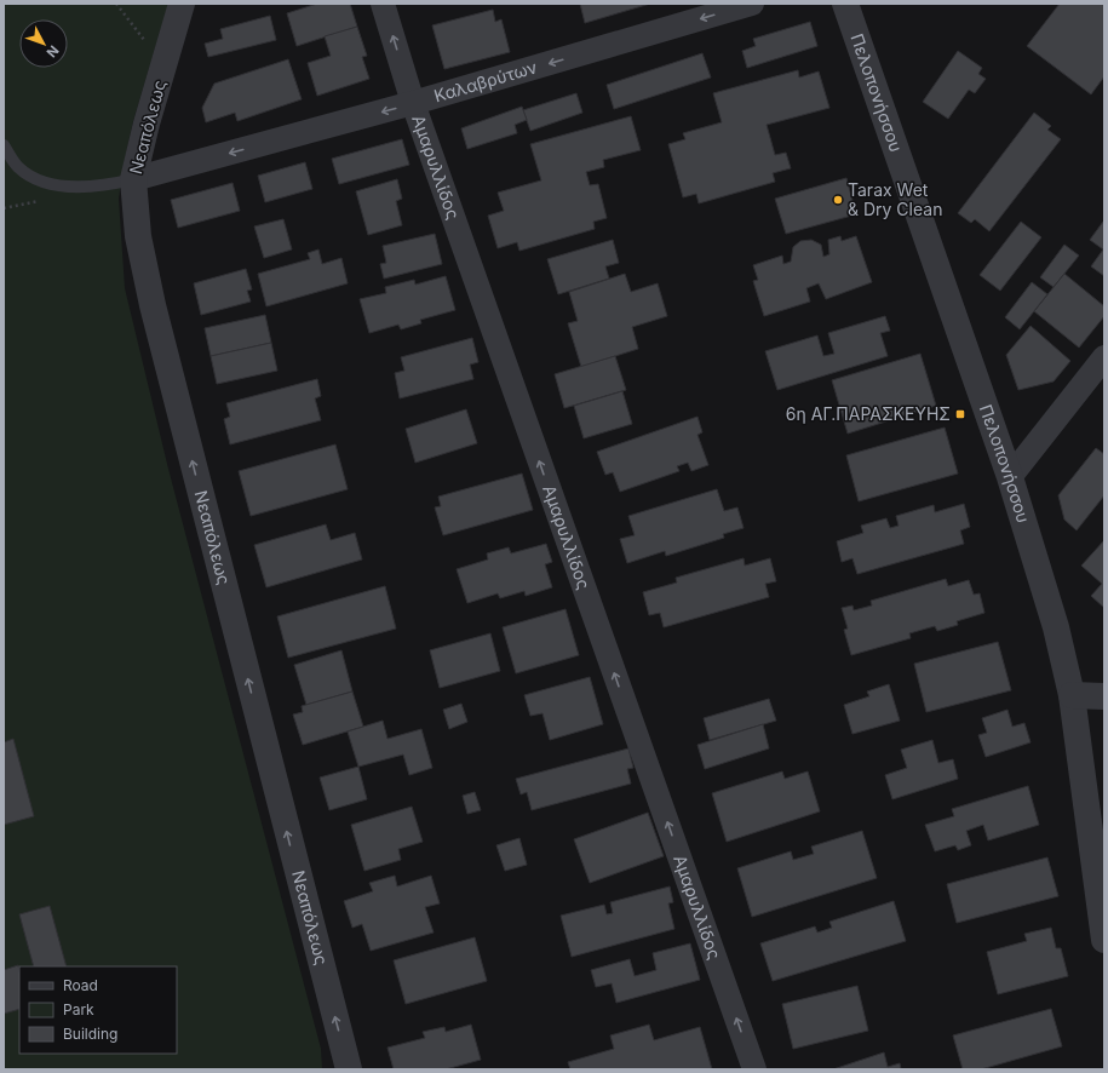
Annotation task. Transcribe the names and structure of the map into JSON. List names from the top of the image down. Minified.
{"streets":{"street":["Καλαβρύτων","Πελοπονήσσου","Νεαπόλεως","Αμαρυλλίδος"]},"crossings":[["Καλαβρύτων","Νεαπόλεως"],["Καλαβρύτων","Αμαρυλλίδος"]],"one_way":["Καλαβρύτων","Νεαπόλεως","Αμαρυλλίδος"],"places":{"other":["Tarax Wet & Dry Clean"],"transit":["6η ΑΓ.ΠΑΡΑΣΚΕΥΗΣ"]},"legend":["Road","Park","Building"],"north":"bottom right"}
